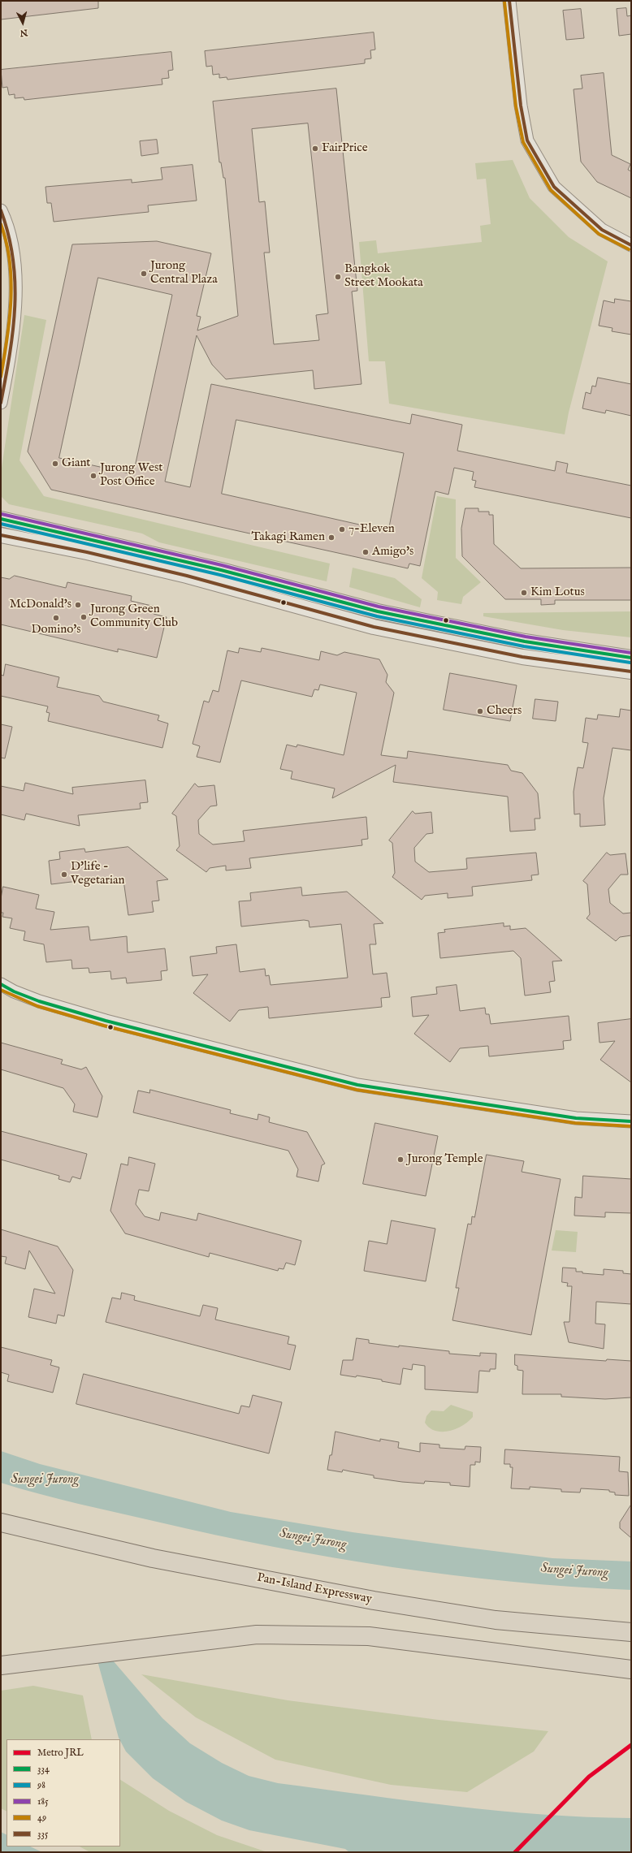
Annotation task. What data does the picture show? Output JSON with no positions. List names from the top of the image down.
{
  "streets": {
    "highway": ["Pan-Island Expressway"]
  },
  "water": ["Sungei Jurong"],
  "places": [
    "FairPrice",
    "Jurong Central Plaza",
    "Bangkok Street Mookata",
    "Giant",
    "Jurong West Post Office",
    "7-Eleven",
    "Takagi Ramen",
    "Amigo's",
    "Kim Lotus",
    "McDonald's",
    "Jurong Green Community Club",
    "Domino's",
    "Cheers",
    "D'life - Vegetarian",
    "Jurong Temple"
  ],
  "lines": [
    "transit line 335",
    "transit line 49",
    "transit line 185",
    "transit line 334",
    "transit line 98",
    "metro line JRL"
  ],
  "legend": [
    "Metro JRL",
    "334",
    "98",
    "185",
    "49",
    "335"
  ],
  "north": "bottom"
}
